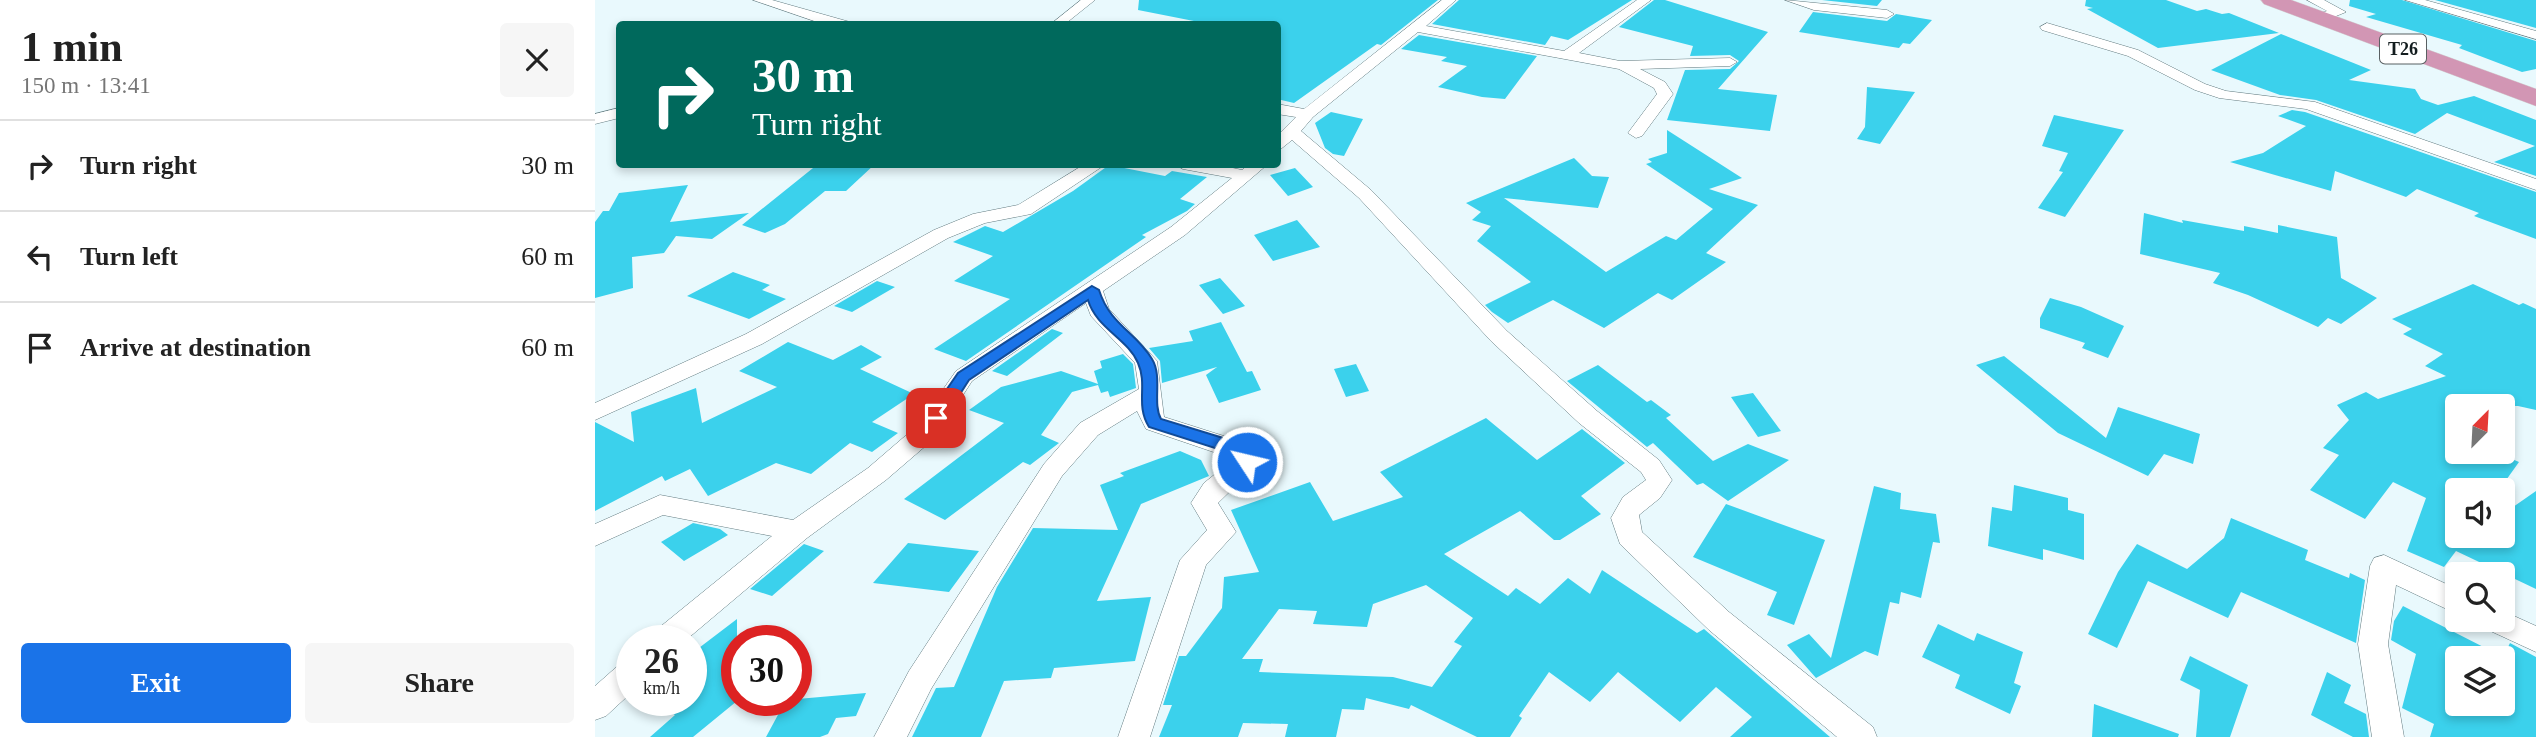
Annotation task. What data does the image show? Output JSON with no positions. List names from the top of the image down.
{
  "streets": {
    "highway": ["T26"]
  },
  "north": "top right",
  "page": {
    "heading": ["1 min", "150 m · 13:41"],
    "turn": ["30 m", "Turn right"],
    "list": [
      {
        "name": "Turn right",
        "value": "30 m"
      },
      {
        "name": "Turn left",
        "value": "60 m"
      },
      {
        "name": "Arrive at destination",
        "value": "60 m"
      }
    ],
    "speed": "26 km/h",
    "limit": "30",
    "buttons": ["Exit", "Share"]
  }
}
